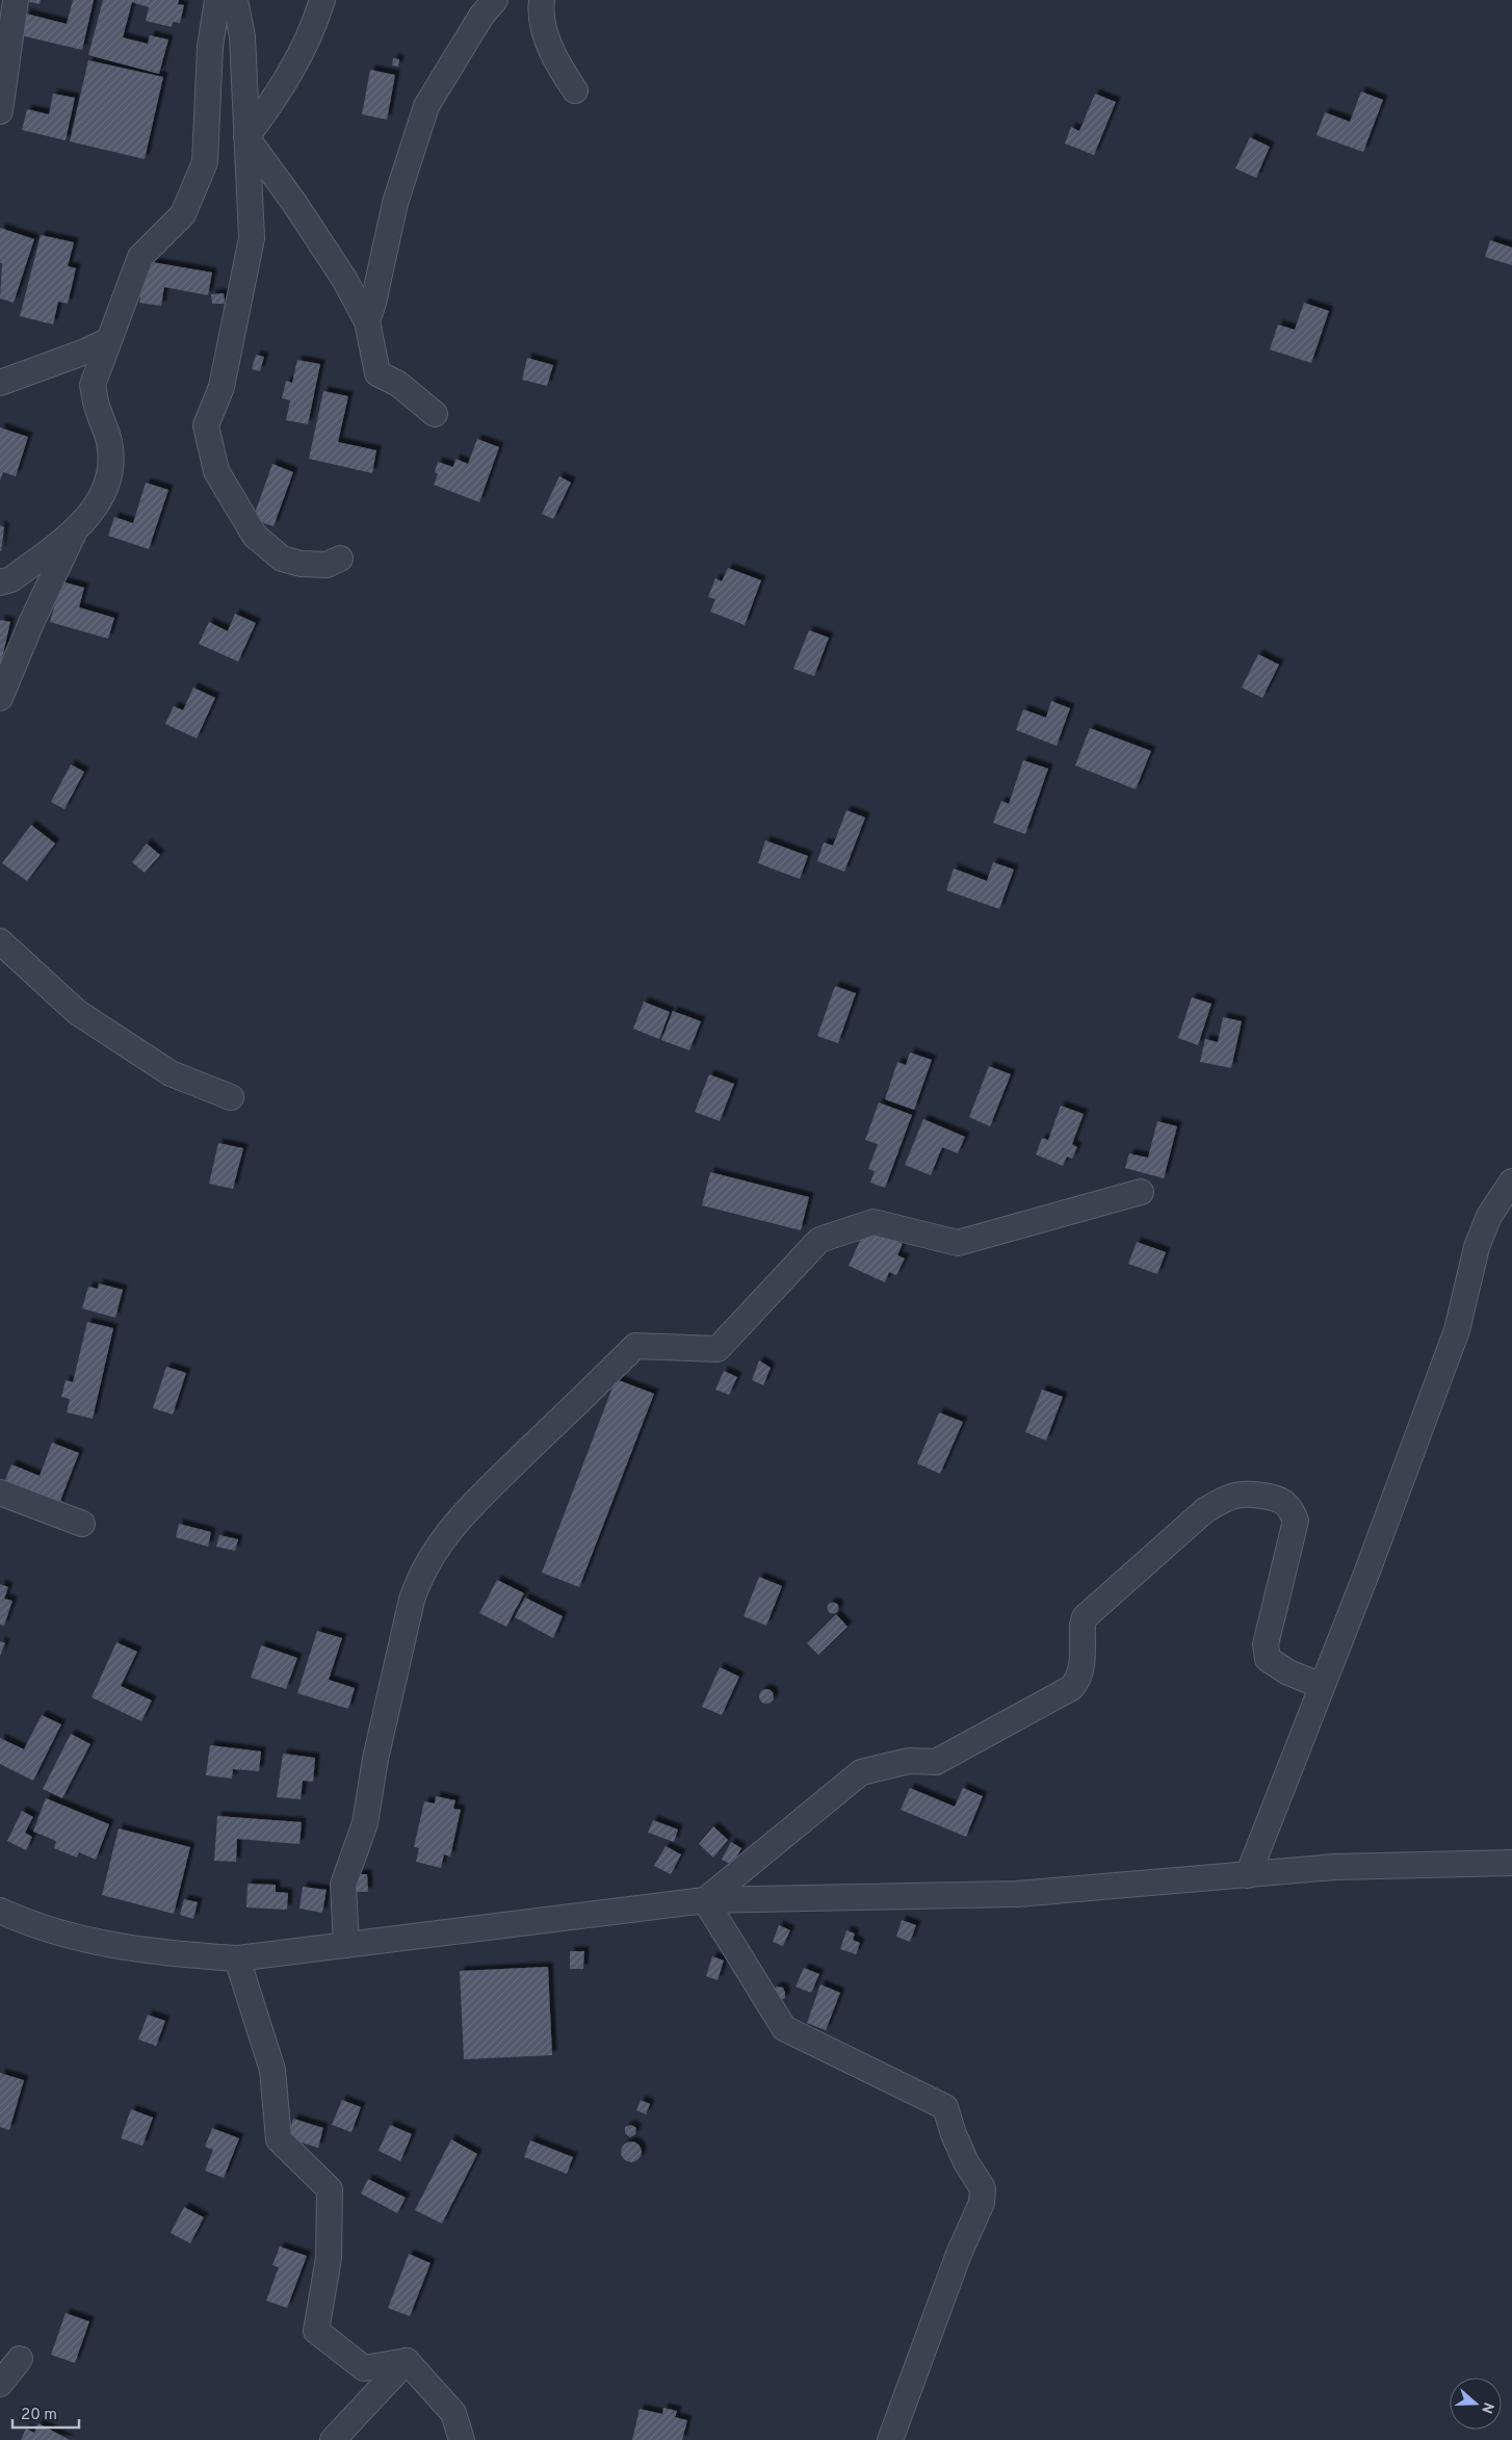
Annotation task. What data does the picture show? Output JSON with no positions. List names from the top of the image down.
{
  "scale_bar": "20 m",
  "north": "right"
}
